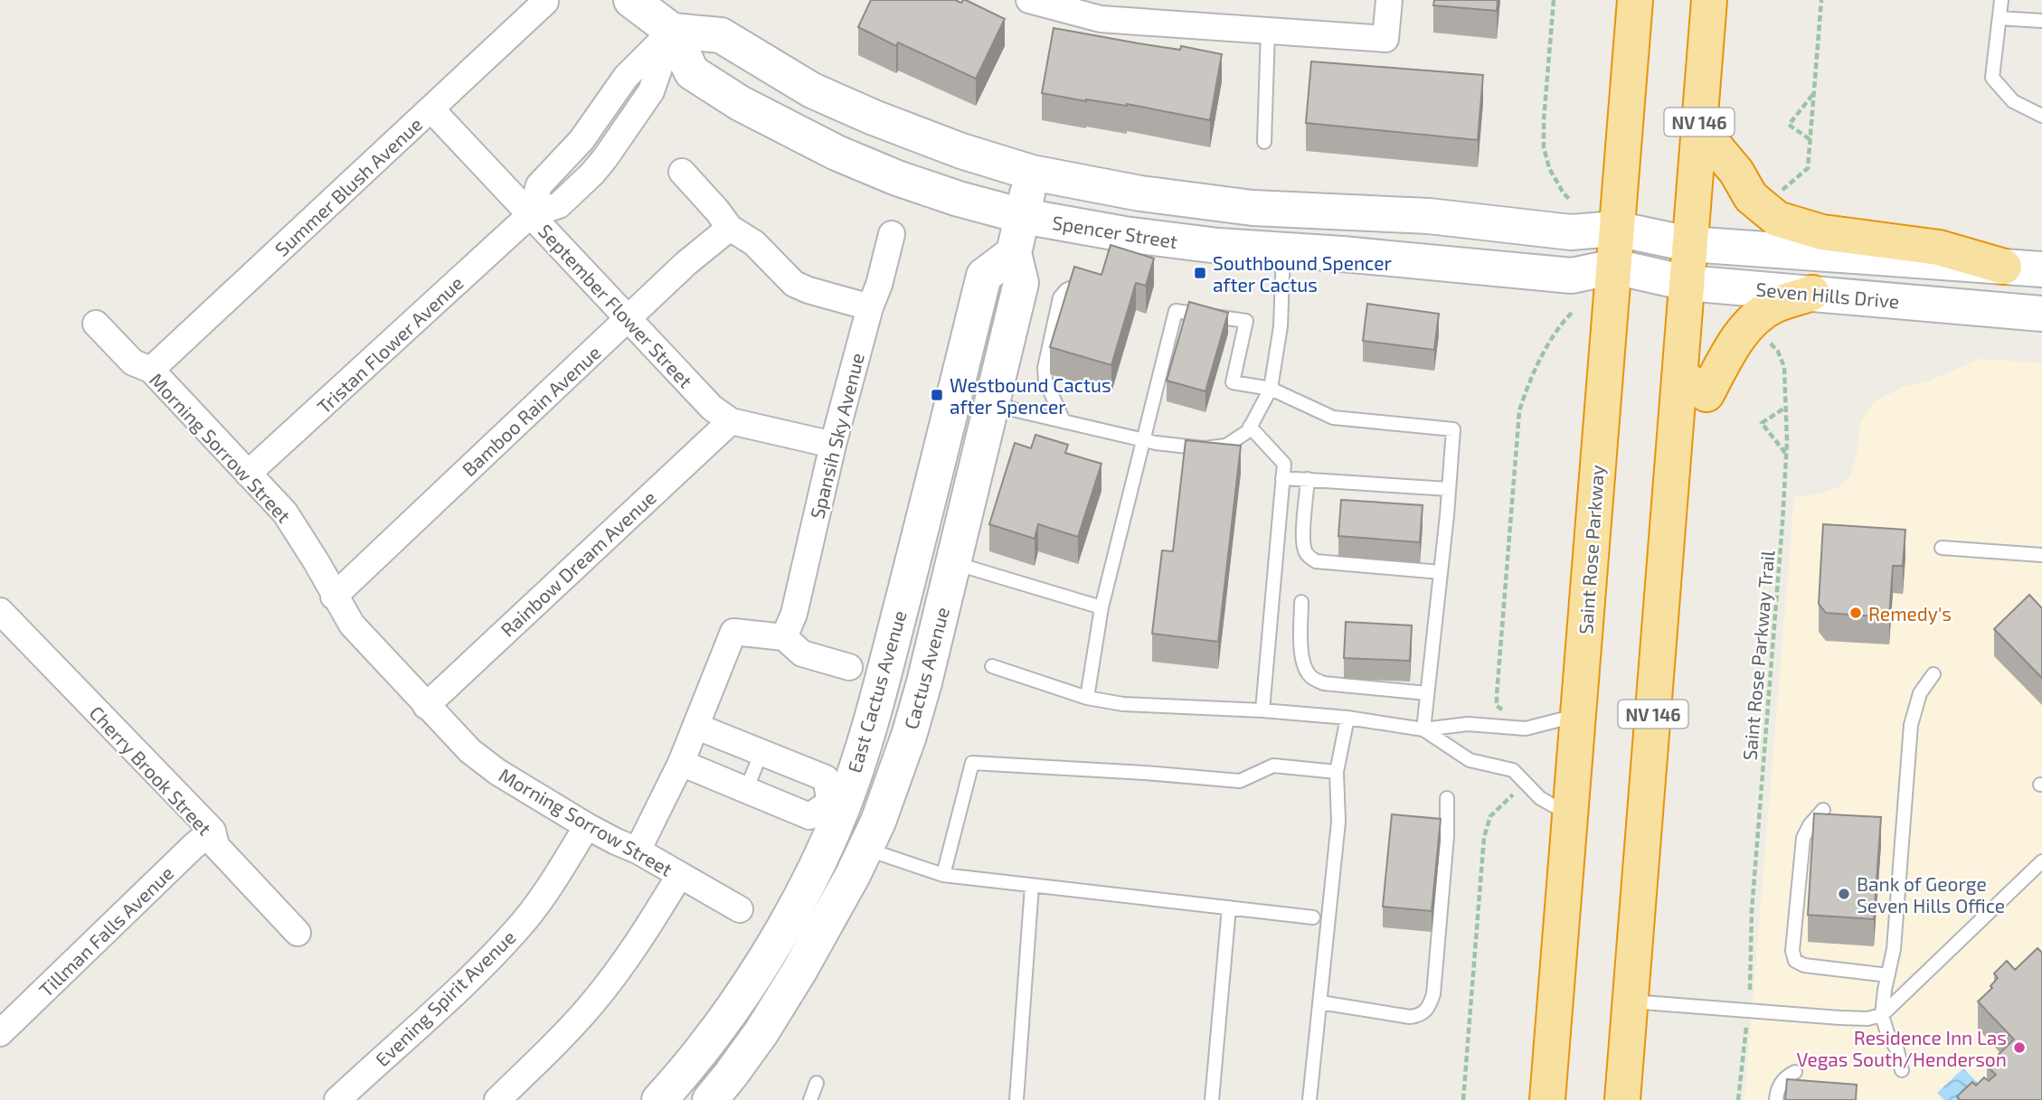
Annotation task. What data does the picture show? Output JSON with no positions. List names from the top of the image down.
{
  "streets": {
    "highway": ["NV 146", "Saint Rose Parkway"],
    "main road": [
      "Spencer Street",
      "Seven Hills Drive",
      "Cactus Avenue",
      "East Cactus Avenue"
    ],
    "street": [
      "Summer Blush Avenue",
      "September Flower Street",
      "Tristan Flower Avenue",
      "Bamboo Rain Avenue",
      "Spansih Sky Avenue",
      "Morning Sorrow Street",
      "Rainbow Dream Avenue",
      "Cherry Brook Street",
      "Tillman Falls Avenue",
      "Evening Spirit Avenue"
    ],
    "path": ["Saint Rose Parkway Trail"]
  },
  "crossings": [
    ["NV 146", "Seven Hills Drive"],
    ["Summer Blush Avenue", "September Flower Street"],
    ["Summer Blush Avenue", "Morning Sorrow Street"],
    ["Spencer Street", "Seven Hills Drive"],
    ["Spencer Street", "Saint Rose Parkway"],
    ["Spencer Street", "Cactus Avenue"],
    ["Seven Hills Drive", "Saint Rose Parkway"],
    ["September Flower Street", "Tristan Flower Avenue"],
    ["September Flower Street", "Bamboo Rain Avenue"],
    ["September Flower Street", "Spansih Sky Avenue"],
    ["September Flower Street", "Rainbow Dream Avenue"],
    ["Tristan Flower Avenue", "Morning Sorrow Street"],
    ["Bamboo Rain Avenue", "Morning Sorrow Street"],
    ["Morning Sorrow Street", "Rainbow Dream Avenue"],
    ["Morning Sorrow Street", "Evening Spirit Avenue"],
    ["Cactus Avenue", "East Cactus Avenue"],
    ["Cherry Brook Street", "Tillman Falls Avenue"]
  ],
  "places": {
    "transit": ["Southbound Spencer after Cactus", "Westbound Cactus after Spencer"],
    "other": ["Remedy's", "Bank of George Seven Hills Office", "Residence Inn Las Vegas South/Henderson"]
  }
}
